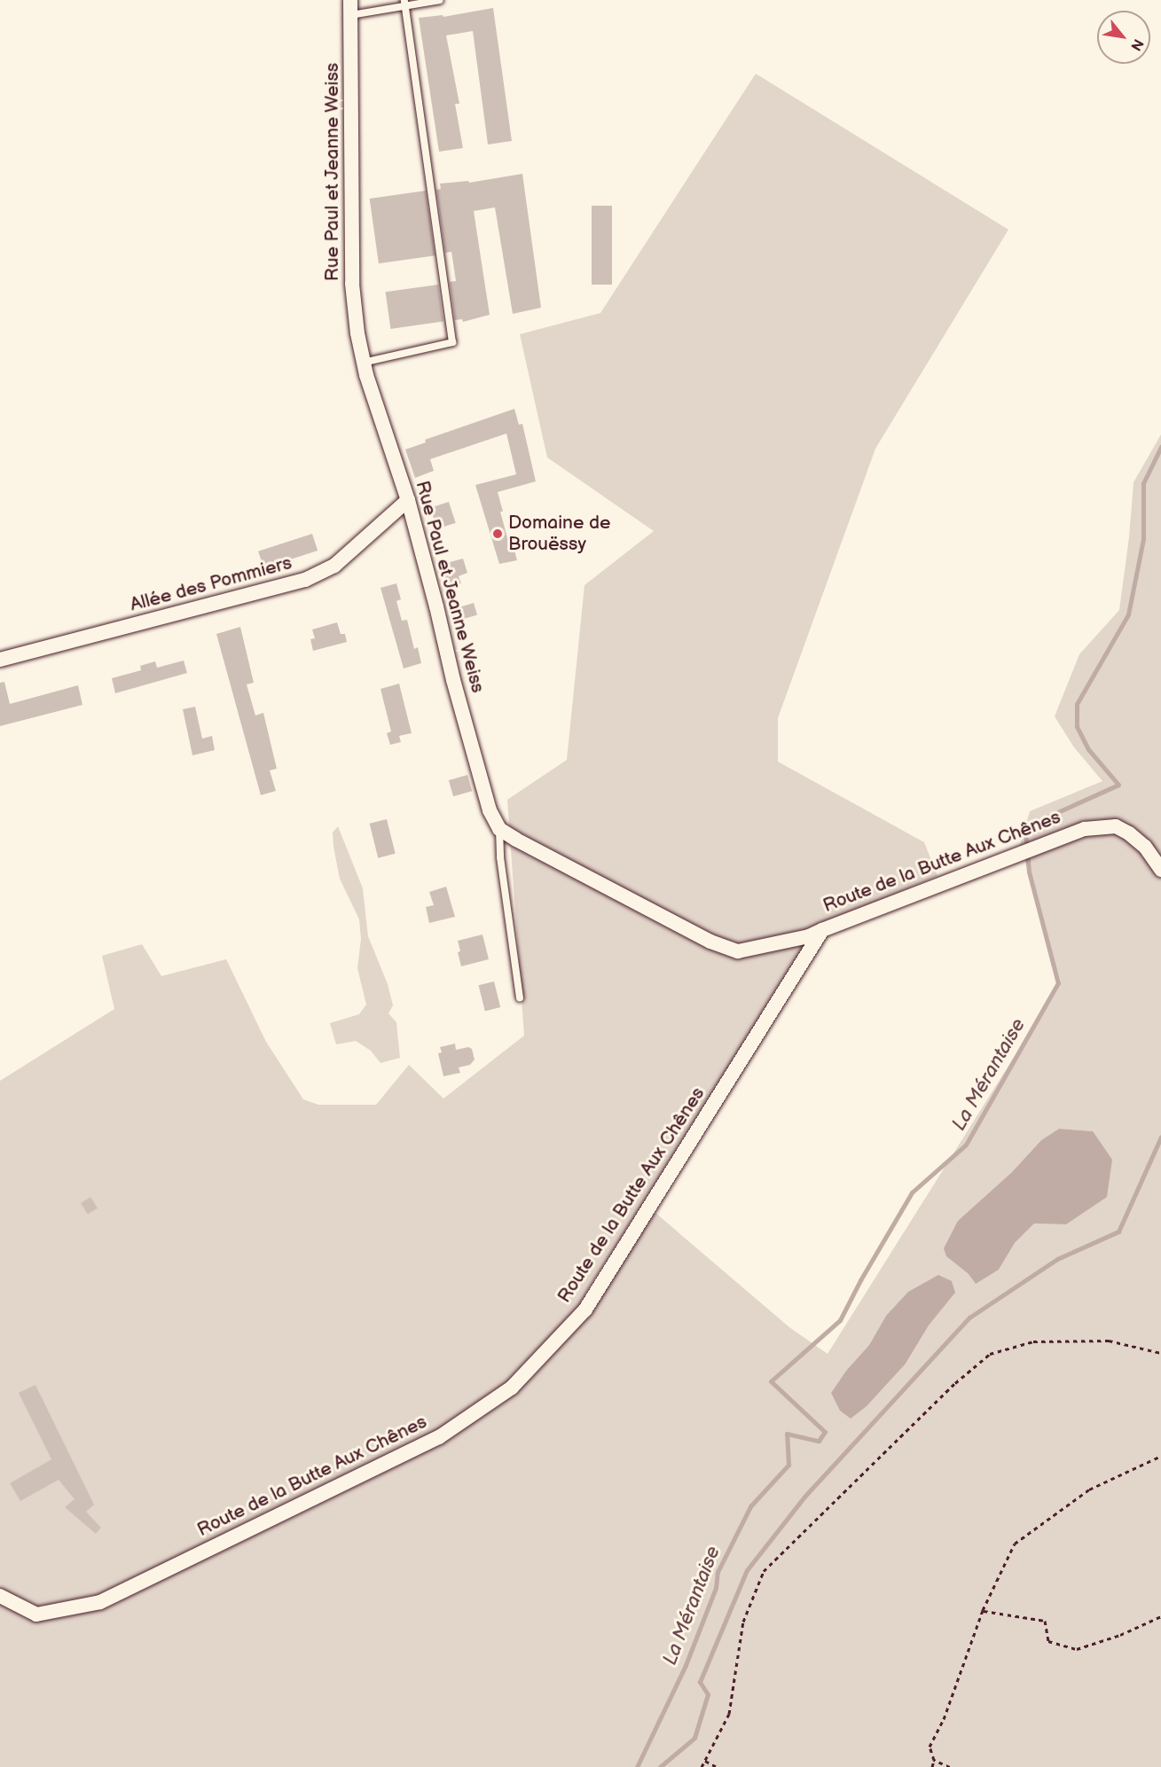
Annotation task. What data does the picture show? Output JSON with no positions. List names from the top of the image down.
{
  "streets": {
    "street": ["Rue Paul et Jeanne Weiss", "Allée des Pommiers", "Route de la Butte Aux Chênes"]
  },
  "crossings": [
    ["Rue Paul et Jeanne Weiss", "Allée des Pommiers"]
  ],
  "water": ["La Mérantaise"],
  "places": ["Domaine de Brouëssy"],
  "north": "bottom right"
}
